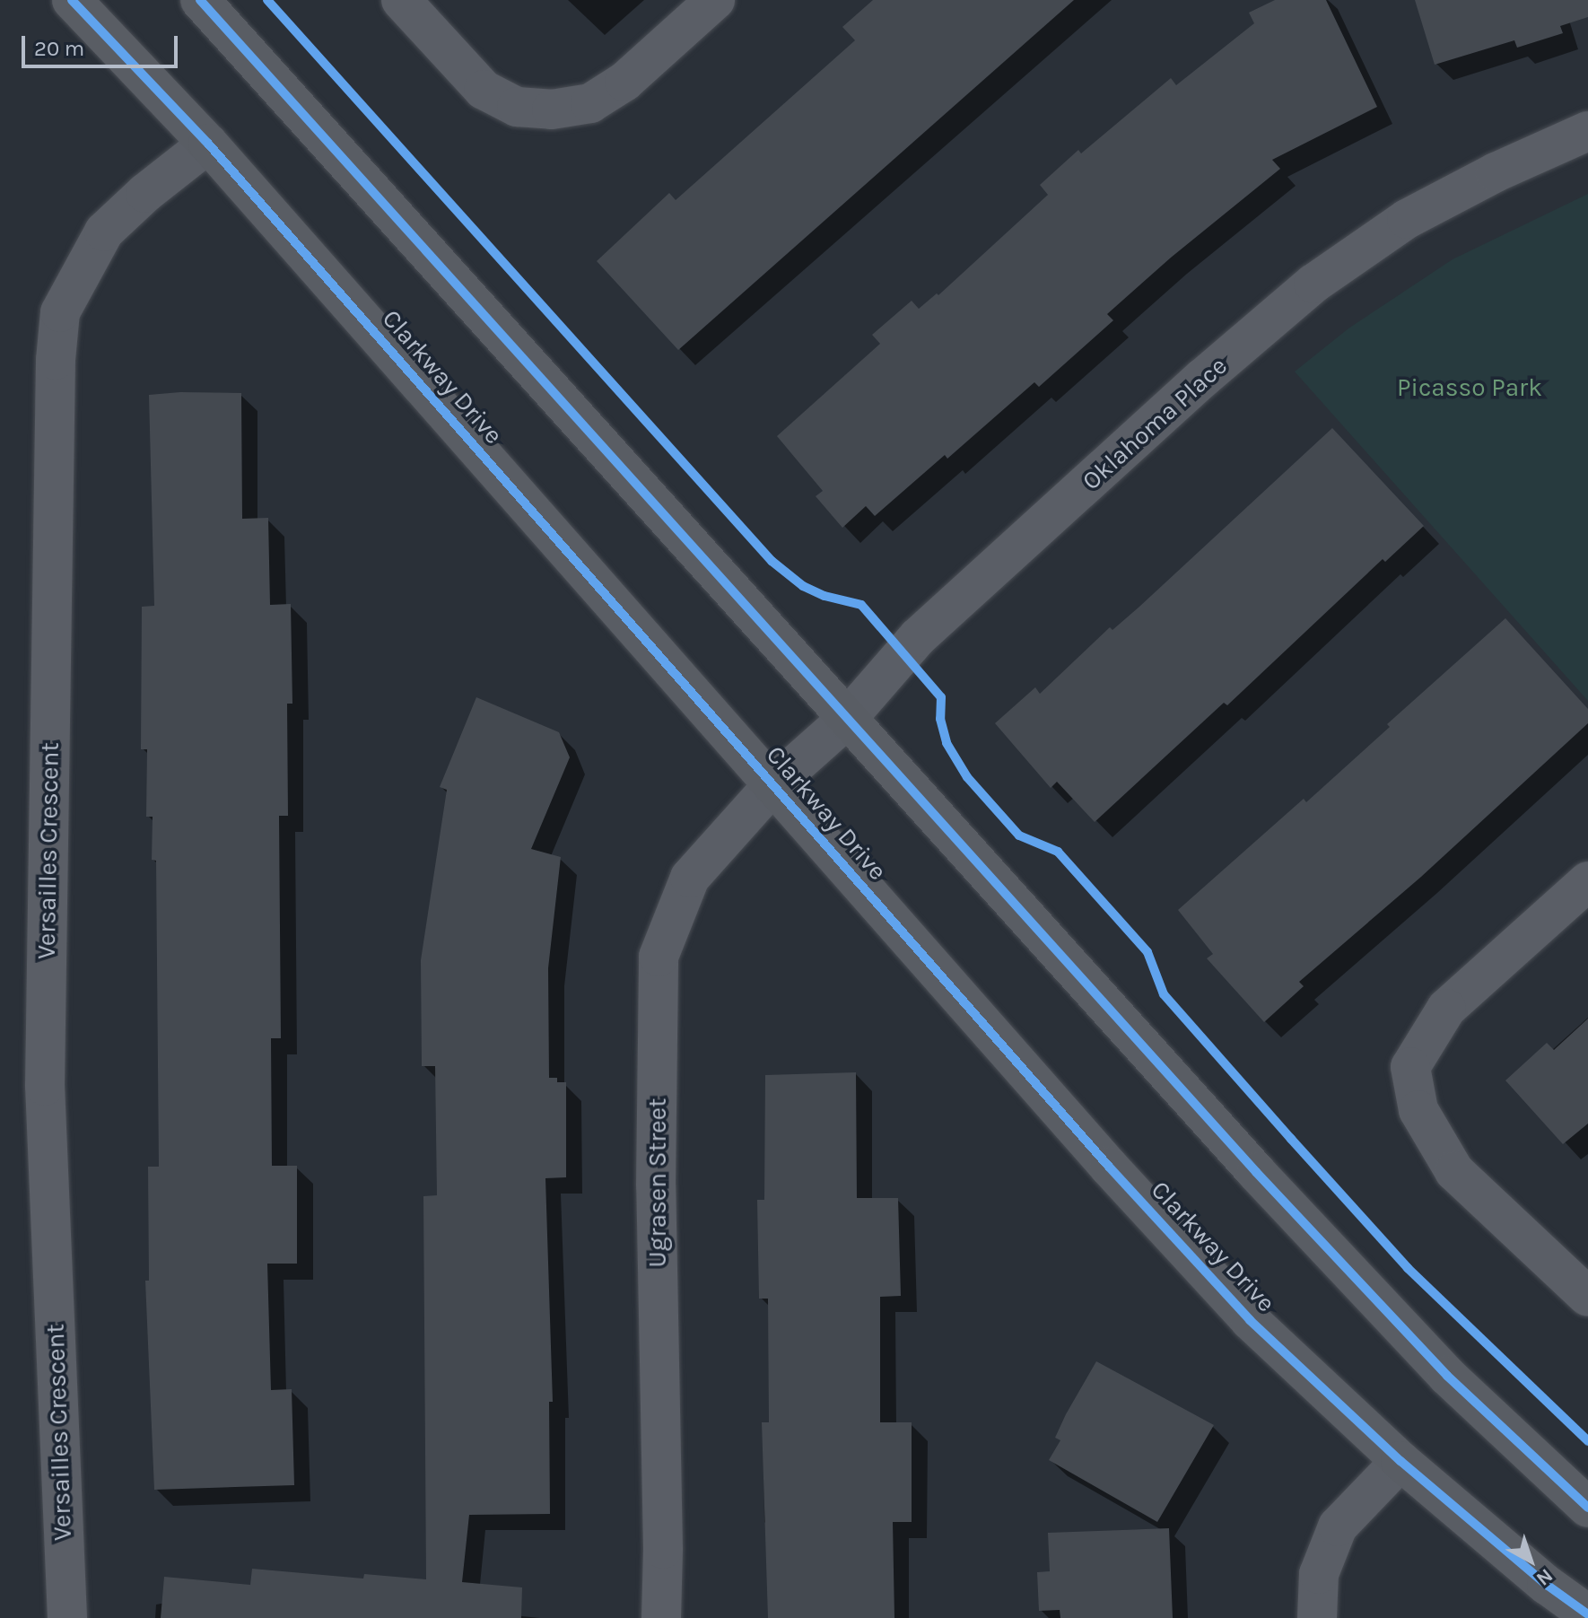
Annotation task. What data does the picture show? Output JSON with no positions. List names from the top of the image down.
{
  "streets": {
    "street": [
      "Clarkway Drive",
      "Oklahoma Place",
      "Versailles Crescent",
      "Ugrasen Street"
    ]
  },
  "crossings": [
    ["Clarkway Drive", "Oklahoma Place"],
    ["Clarkway Drive", "Versailles Crescent"],
    ["Clarkway Drive", "Ugrasen Street"],
    ["Oklahoma Place", "Ugrasen Street"]
  ],
  "parks": ["Picasso Park"],
  "scale_bar": "20 m",
  "north": "bottom right"
}
